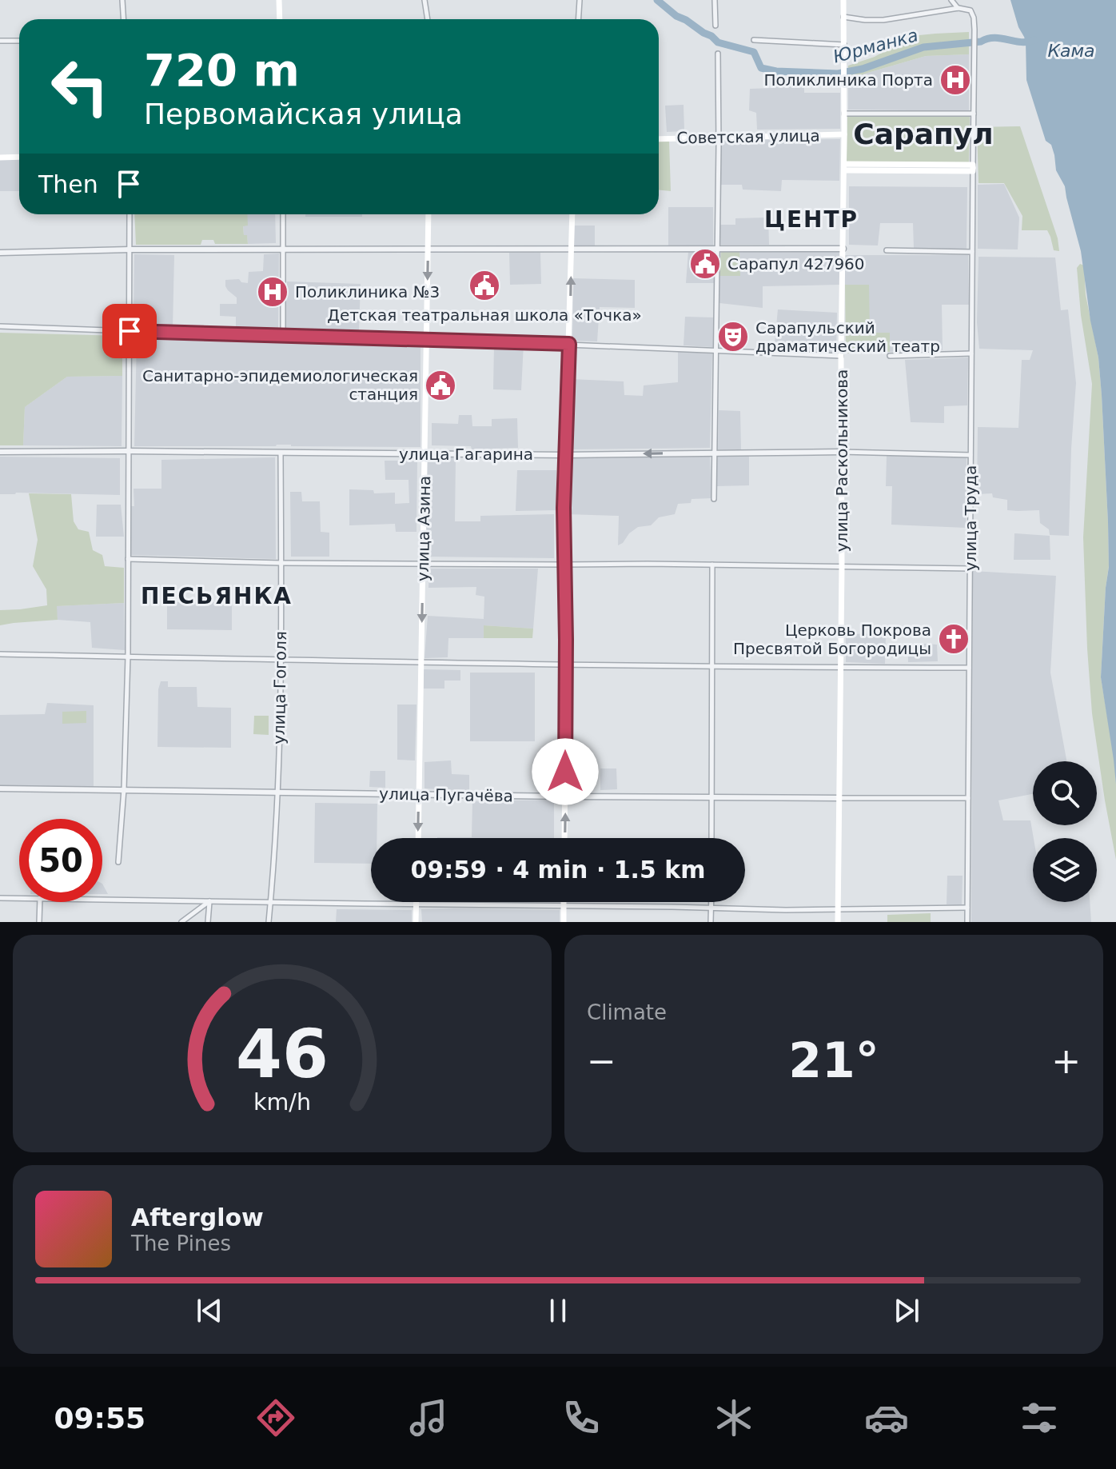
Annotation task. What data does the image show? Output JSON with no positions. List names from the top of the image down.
{
  "streets": {
    "main road": ["Советская улица", "улица Раскольникова", "улица Азина"],
    "street": [
      "улица Гагарина",
      "улица Труда",
      "улица Гоголя",
      "улица Пугачёва"
    ]
  },
  "crossings": [
    ["Советская улица", "улица Раскольникова"],
    ["улица Гагарина", "улица Раскольникова"],
    ["улица Гагарина", "улица Труда"],
    ["улица Гагарина", "улица Азина"],
    ["улица Гагарина", "улица Гоголя"],
    ["улица Раскольникова", "улица Пугачёва"],
    ["улица Труда", "улица Пугачёва"],
    ["улица Азина", "улица Пугачёва"],
    ["улица Гоголя", "улица Пугачёва"]
  ],
  "one_way": ["улица Азина"],
  "districts": ["Сарапул", "ЦЕНТР", "ПЕСЬЯНКА"],
  "water": ["Юрманка", "Кама"],
  "places": {
    "hospital": ["Поликлиника Порта", "Поликлиника №3"],
    "public building": ["Сарапул 427960", "Детская театральная школа «Точка»", "Санитарно-эпидемиологическая станция"],
    "theatre": ["Сарапульский драматический театр"],
    "church": ["Церковь Покрова Пресвятой Богородицы"]
  },
  "page": {
    "turn": ["720 m", "Первомайская улица"],
    "then": "Then",
    "limit": "50",
    "trip": "09:59 · 4 min · 1.5 km",
    "tile": "Climate",
    "heat": ["−", "21°", "+"],
    "song": ["Afterglow", "The Pines"],
    "tabs": "09:55",
    "gauge": ["46", "km/h"]
  }
}
